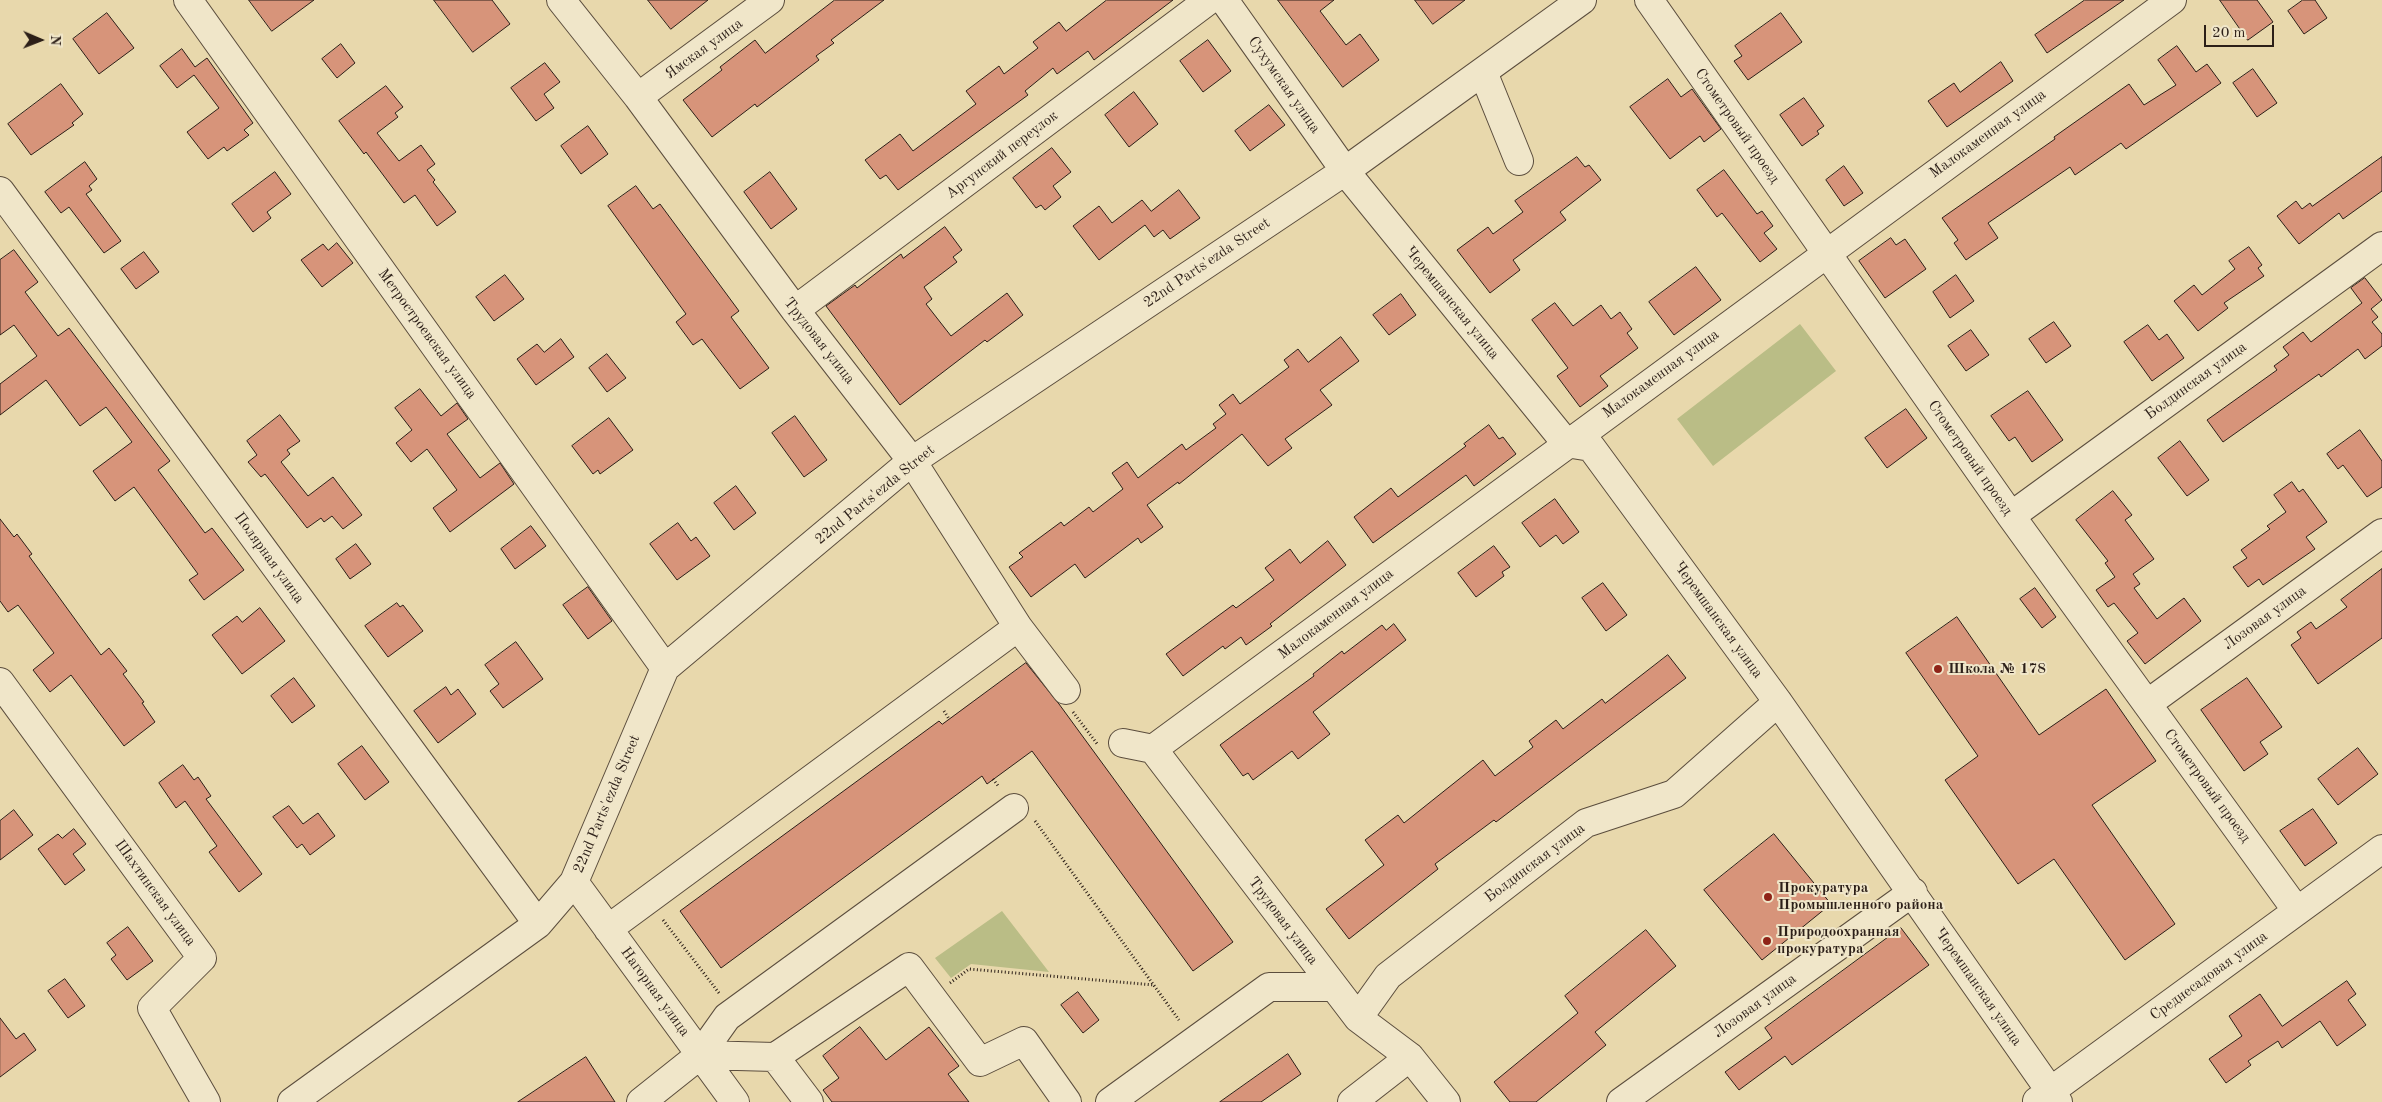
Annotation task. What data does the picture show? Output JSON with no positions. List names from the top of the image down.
{
  "streets": {
    "street": [
      "Ямская улица",
      "Сухумская улица",
      "Стометровый проезд",
      "Малокаменная улица",
      "Аргунский переулок",
      "22nd Parts'ezda Street",
      "Черемшанская улица",
      "Метростроевская улица",
      "Трудовая улица",
      "Болдинская улица",
      "Полярная улица",
      "Лозовая улица",
      "Шахтинская улица",
      "Среднесадовая улица",
      "Нагорная улица"
    ]
  },
  "crossings": [
    ["Ямская улица", "Трудовая улица"],
    ["Сухумская улица", "22nd Parts'ezda Street"],
    ["Сухумская улица", "Черемшанская улица"],
    ["Стометровый проезд", "Малокаменная улица"],
    ["Стометровый проезд", "Болдинская улица"],
    ["Стометровый проезд", "Лозовая улица"],
    ["Стометровый проезд", "Среднесадовая улица"],
    ["Малокаменная улица", "Черемшанская улица"],
    ["Малокаменная улица", "Трудовая улица"],
    ["Аргунский переулок", "Трудовая улица"],
    ["22nd Parts'ezda Street", "Черемшанская улица"],
    ["22nd Parts'ezda Street", "Метростроевская улица"],
    ["22nd Parts'ezda Street", "Трудовая улица"],
    ["22nd Parts'ezda Street", "Полярная улица"],
    ["22nd Parts'ezda Street", "Нагорная улица"],
    ["Черемшанская улица", "Болдинская улица"],
    ["Черемшанская улица", "Лозовая улица"],
    ["Черемшанская улица", "Среднесадовая улица"],
    ["Трудовая улица", "Болдинская улица"]
  ],
  "places": ["Школа № 178", "Прокуратура Промышленного района", "Природоохранная прокуратура"],
  "scale_bar": "20 m",
  "north": "right"
}
